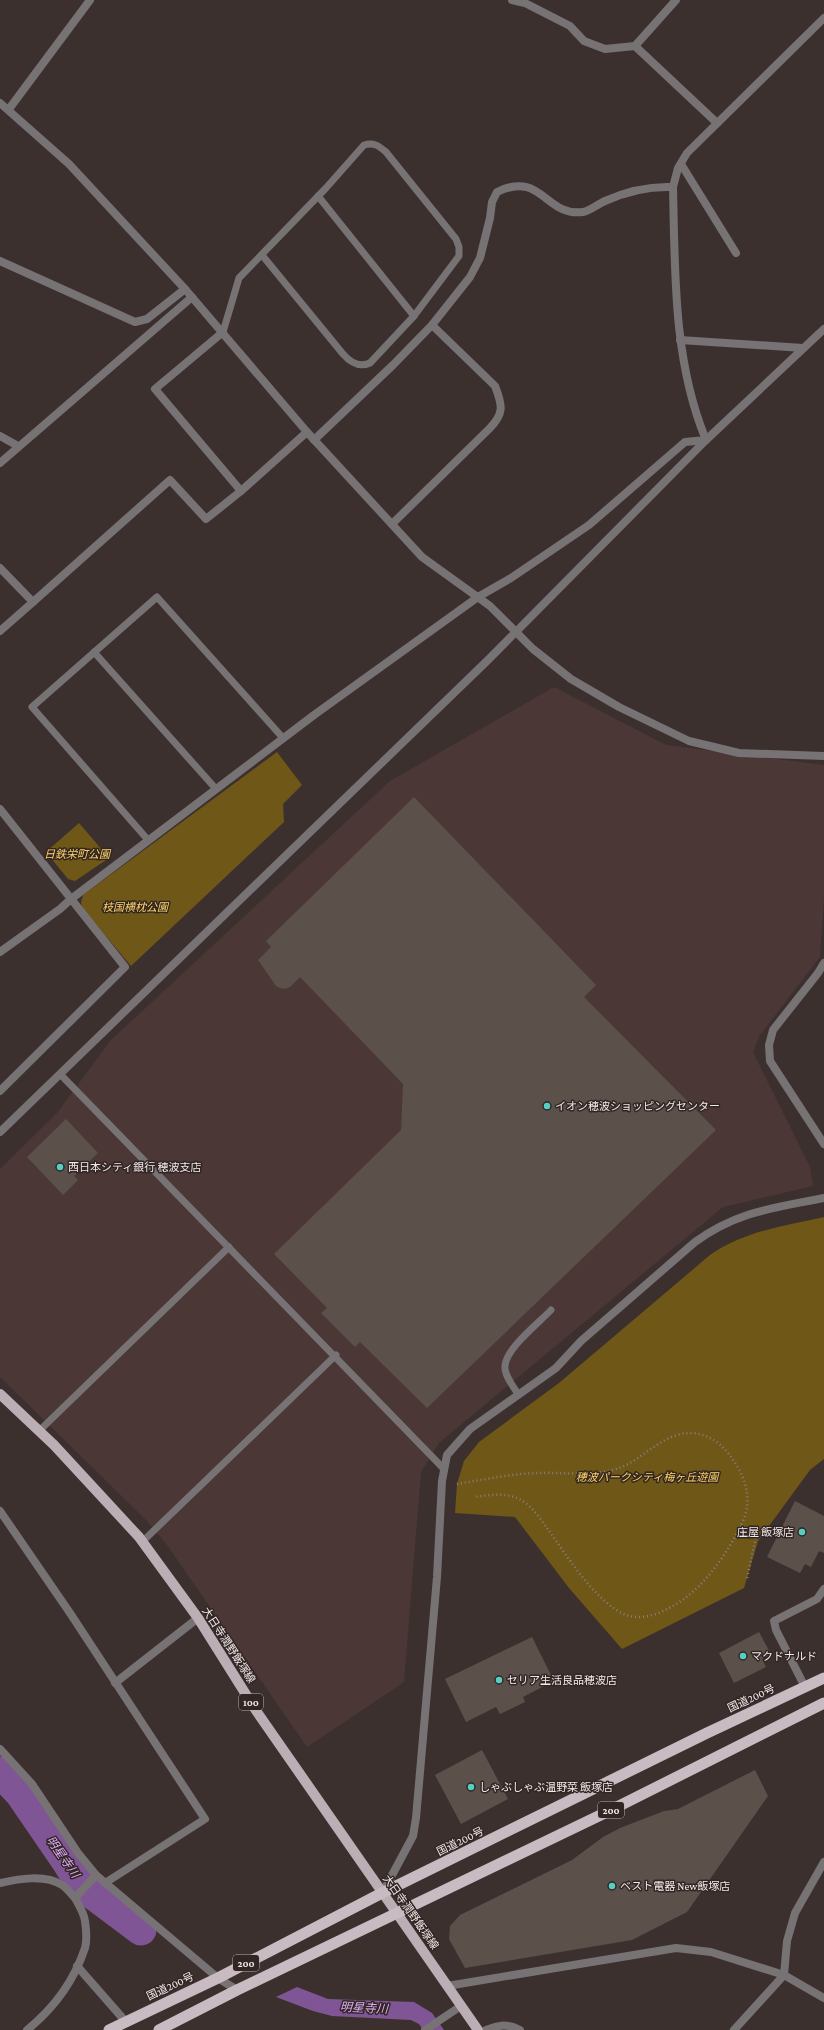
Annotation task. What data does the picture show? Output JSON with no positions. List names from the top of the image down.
{
  "streets": {
    "highway": ["国道200号", "200"],
    "main road": ["大日寺潤野飯塚線", "100"]
  },
  "crossings": [
    ["大日寺潤野飯塚線", "国道200号"],
    ["大日寺潤野飯塚線", "200"]
  ],
  "water": ["明星寺川"],
  "parks": ["日鉄栄町公園", "枝国横枕公園", "穂波パークシティ梅ヶ丘遊園"],
  "places": [
    "イオン穂波ショッピングセンター",
    "西日本シティ銀行 穂波支店",
    "庄屋 飯塚店",
    "マクドナルド",
    "セリア生活良品穂波店",
    "しゃぶしゃぶ温野菜 飯塚店",
    "ベスト電器 New飯塚店"
  ]
}
